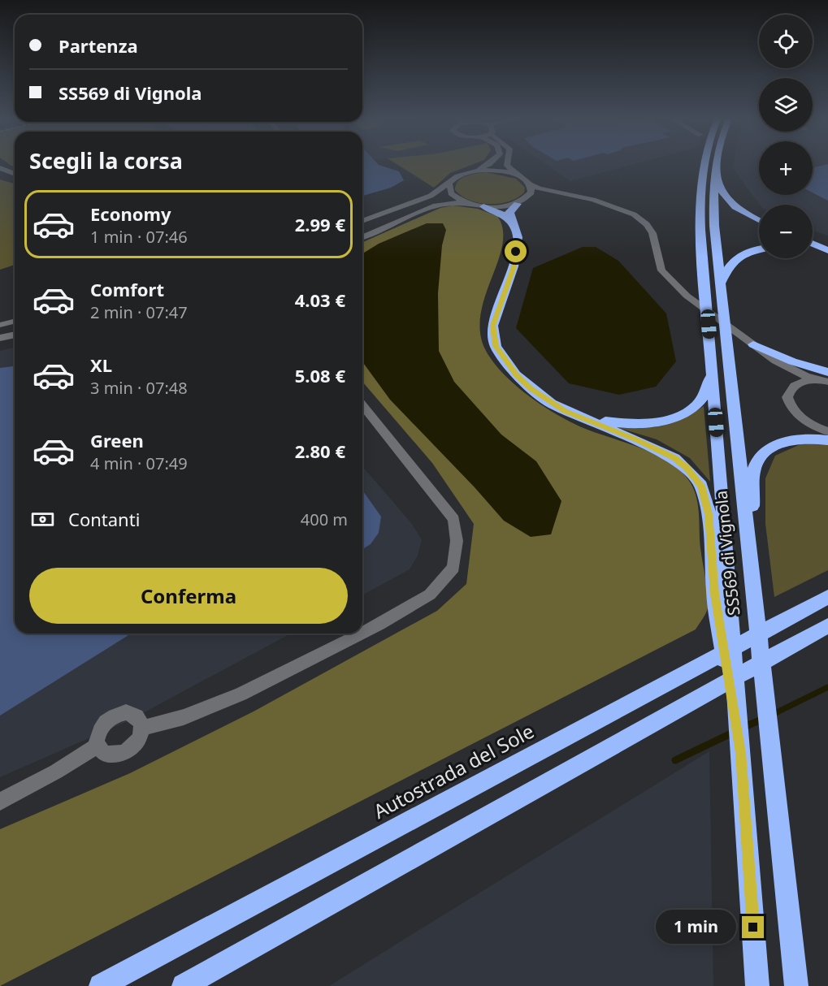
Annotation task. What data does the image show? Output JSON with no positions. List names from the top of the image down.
{
  "streets": {
    "highway": ["SS569 di Vignola", "Autostrada del Sole"]
  },
  "page": {
    "map_buttons": ["+", "−"],
    "banner": ["Partenza", "SS569 di Vignola"],
    "heading": "Scegli la corsa",
    "list": [
      {
        "name": "Economy",
        "note": "1 min · 07:46",
        "value": "2.99 €"
      },
      {
        "name": "Comfort",
        "note": "2 min · 07:47",
        "value": "4.03 €"
      },
      {
        "name": "XL",
        "note": "3 min · 07:48",
        "value": "5.08 €"
      },
      {
        "name": "Green",
        "note": "4 min · 07:49",
        "value": "2.80 €"
      }
    ],
    "pay": ["Contanti", "400 m"],
    "buttons": "Conferma",
    "bubble": "1 min"
  }
}
